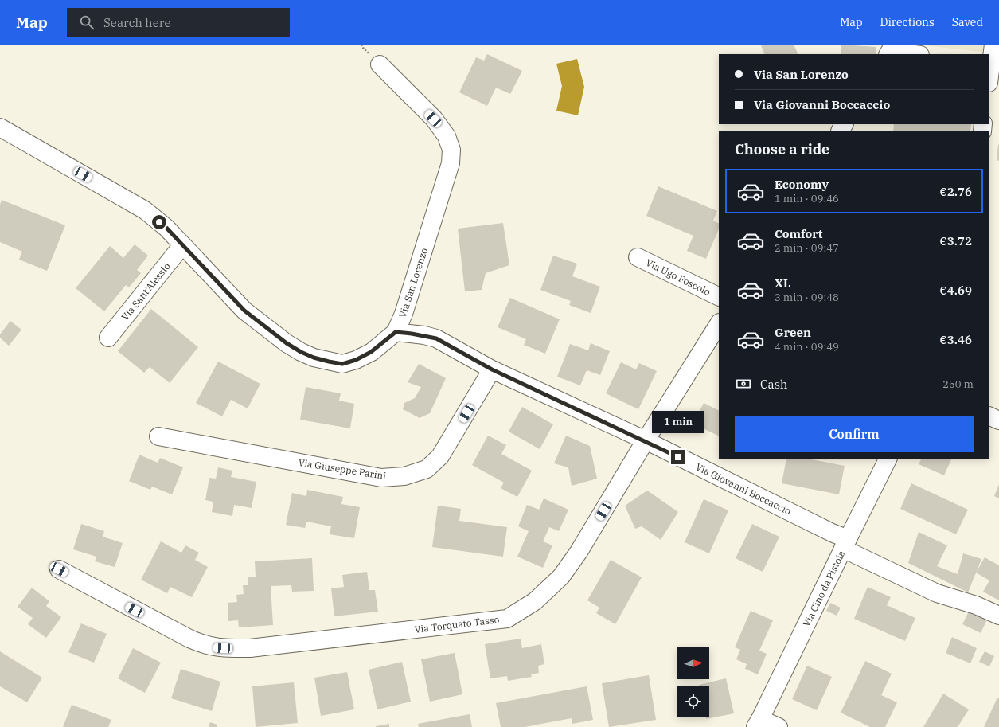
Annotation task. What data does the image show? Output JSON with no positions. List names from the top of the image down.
{
  "streets": {
    "street": [
      "Via Ugo Foscolo",
      "Via San Lorenzo",
      "Via Sant'Alessio",
      "Via Giuseppe Parini",
      "Via Giovanni Boccaccio",
      "Via Cino da Pistoia",
      "Via Torquato Tasso"
    ]
  },
  "crossings": [
    ["Via San Lorenzo", "Via Sant'Alessio"],
    ["Via San Lorenzo", "Via Giovanni Boccaccio"],
    ["Via Giuseppe Parini", "Via Giovanni Boccaccio"],
    ["Via Giovanni Boccaccio", "Via Cino da Pistoia"],
    ["Via Giovanni Boccaccio", "Via Torquato Tasso"]
  ],
  "north": "right",
  "page": {
    "header": "Map",
    "search": "Search here",
    "nav": ["Map", "Directions", "Saved"],
    "banner": ["Via San Lorenzo", "Via Giovanni Boccaccio"],
    "heading": "Choose a ride",
    "list": [
      {
        "name": "Economy",
        "note": "1 min · 09:46",
        "value": "€2.76"
      },
      {
        "name": "Comfort",
        "note": "2 min · 09:47",
        "value": "€3.72"
      },
      {
        "name": "XL",
        "note": "3 min · 09:48",
        "value": "€4.69"
      },
      {
        "name": "Green",
        "note": "4 min · 09:49",
        "value": "€3.46"
      }
    ],
    "pay": ["Cash", "250 m"],
    "buttons": "Confirm",
    "bubble": "1 min"
  }
}
